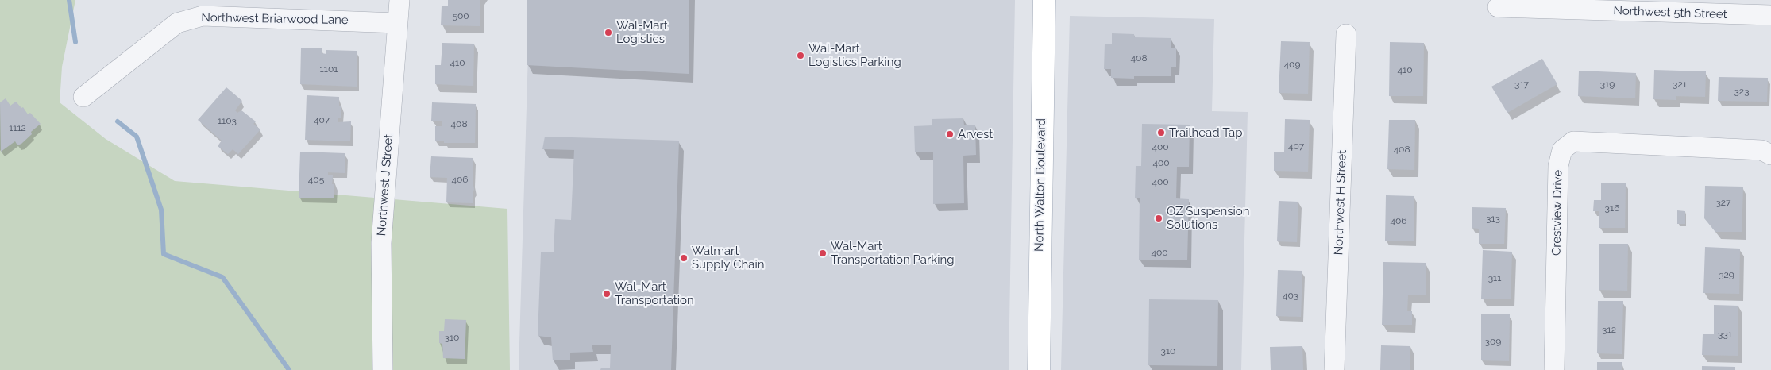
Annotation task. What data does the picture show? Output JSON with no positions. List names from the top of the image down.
{
  "streets": {
    "main road": ["North Walton Boulevard"],
    "street": [
      "Northwest 5th Street",
      "Northwest Briarwood Lane",
      "Northwest J Street",
      "Northwest H Street",
      "Crestview Drive"
    ]
  },
  "crossings": [
    ["Northwest Briarwood Lane", "Northwest J Street"]
  ],
  "places": [
    "Wal-Mart Logistics",
    "Wal-Mart Logistics Parking",
    "Trailhead Tap",
    "Arvest",
    "OZ Suspension Solutions",
    "Wal-Mart Transportation Parking",
    "Walmart Supply Chain",
    "Wal-Mart Transportation"
  ],
  "house_numbers": [
    "500",
    "408",
    "410",
    "409",
    "1101",
    "410",
    "317",
    "319",
    "321",
    "323",
    "407",
    "1103",
    "408",
    "1112",
    "407",
    "400",
    "408",
    "400",
    "405",
    "406",
    "400",
    "327",
    "316",
    "313",
    "406",
    "400",
    "329",
    "311",
    "403",
    "312",
    "331",
    "310",
    "309",
    "310"
  ]
}
